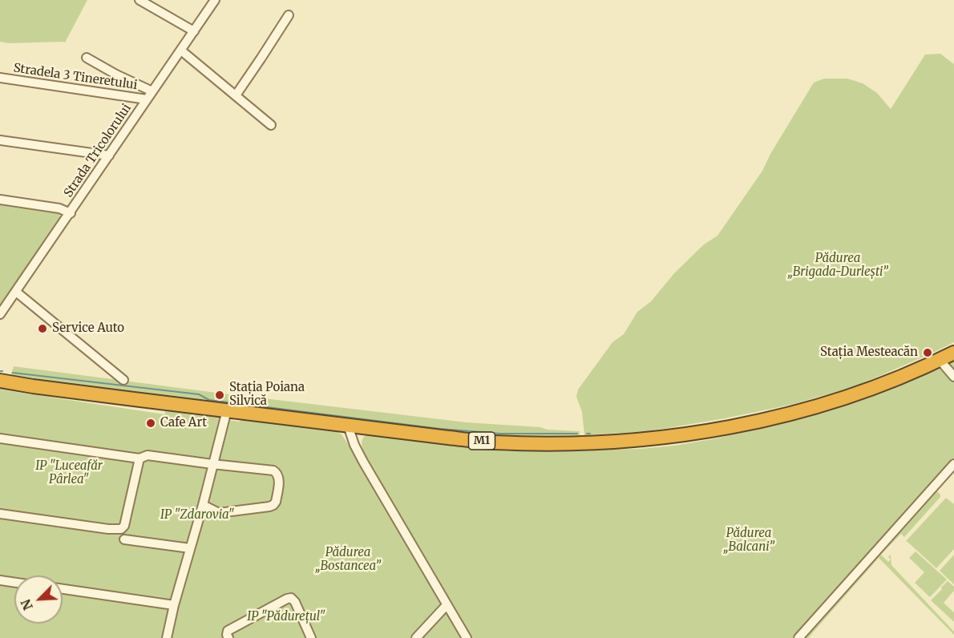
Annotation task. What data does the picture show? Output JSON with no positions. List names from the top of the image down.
{
  "streets": {
    "highway": ["M1"],
    "street": ["Stradela 3 Tineretului", "Strada Tricolorului"]
  },
  "crossings": [
    ["Stradela 3 Tineretului", "Strada Tricolorului"]
  ],
  "parks": [
    "Pădurea „Brigada-Durlești”",
    "IP \"Luceafăr Pârlea\"",
    "IP \"Zdarovia\"",
    "Pădurea „Balcani”",
    "Pădurea „Bostancea”",
    "IP \"Pădurețul\""
  ],
  "places": [
    "Service Auto",
    "Stația Mesteacăn",
    "Stația Poiana Silvică",
    "Cafe Art"
  ],
  "north": "bottom left"
}
